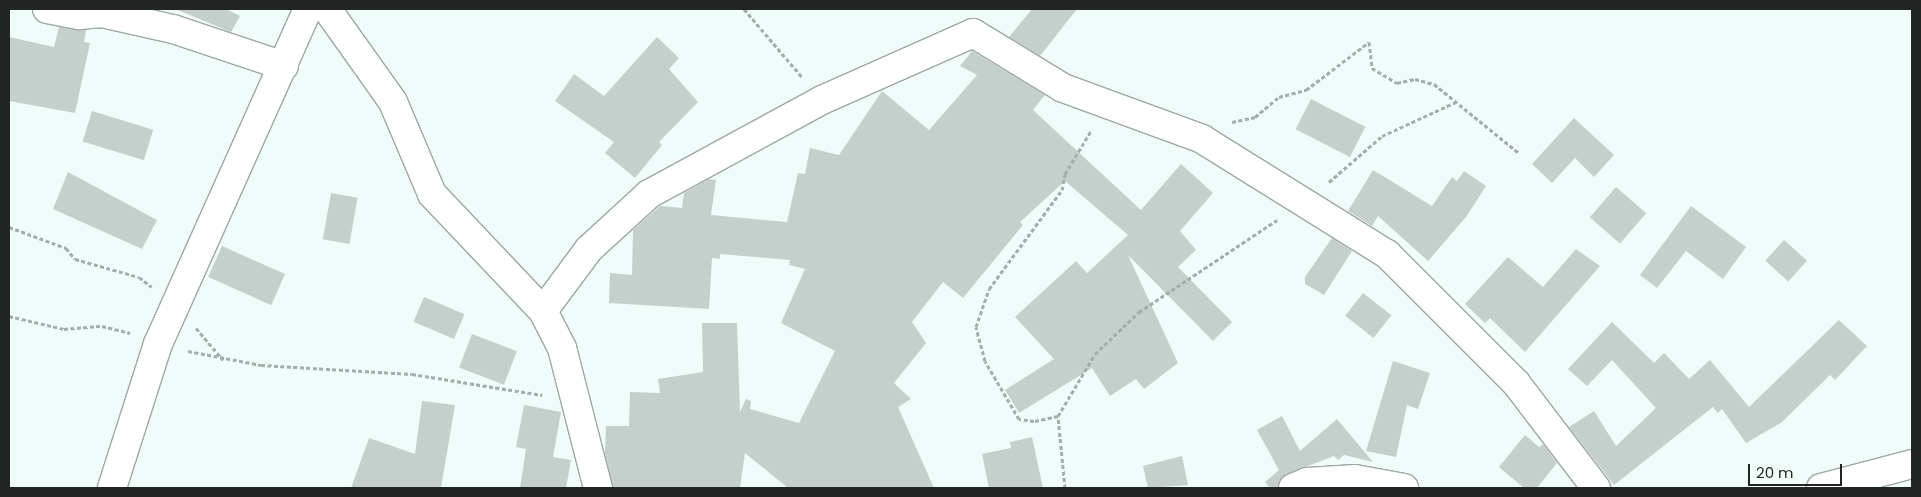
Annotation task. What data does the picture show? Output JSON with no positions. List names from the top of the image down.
{
  "scale_bar": "20 m"
}
